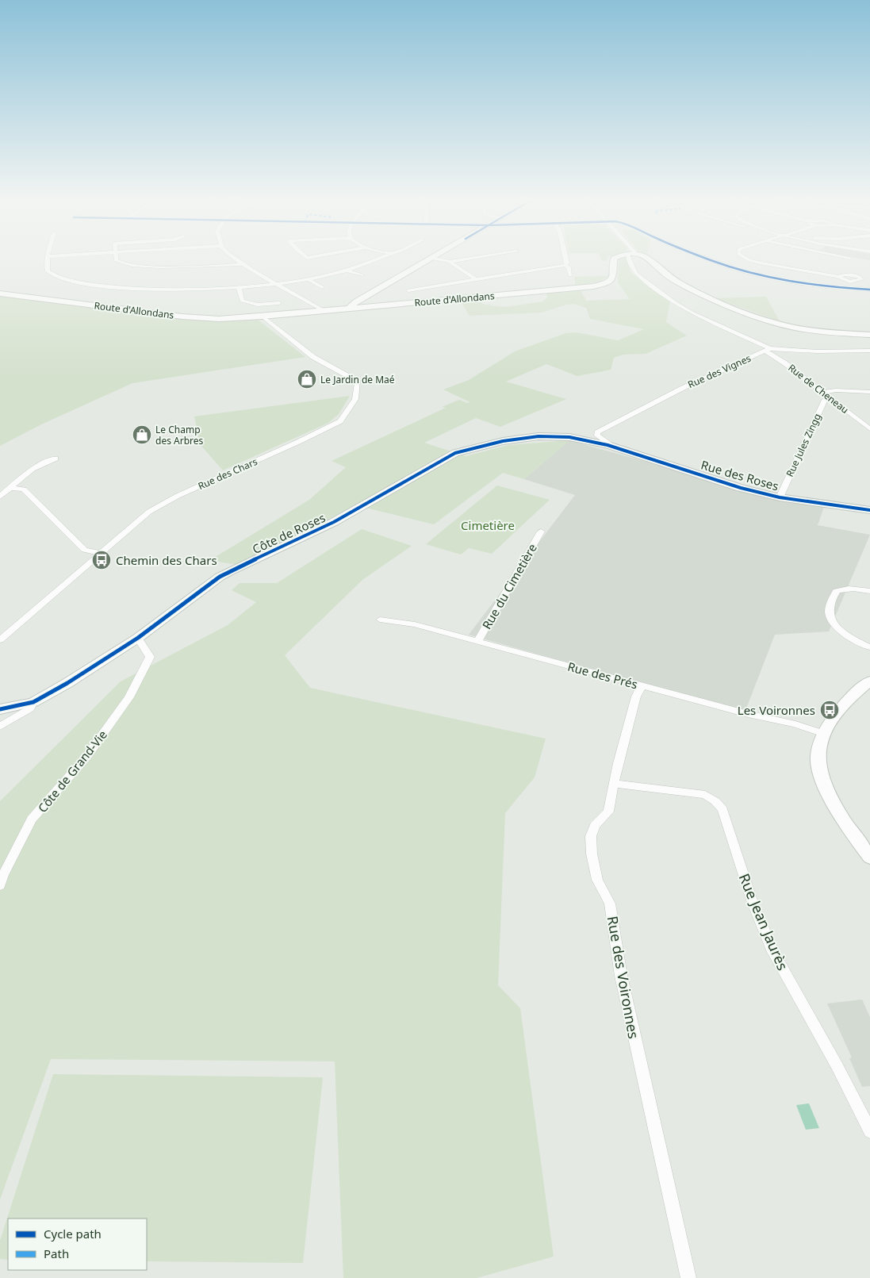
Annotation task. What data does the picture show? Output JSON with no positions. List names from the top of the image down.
{
  "streets": {
    "main road": ["Route d'Allondans", "Côte de Roses"],
    "street": [
      "Rue des Vignes",
      "Rue de Cheneau",
      "Rue Jules Zingg",
      "Rue des Chars",
      "Rue des Roses",
      "Rue du Cimetière",
      "Rue des Prés",
      "Côte de Grand-Vie",
      "Rue Jean Jaurès",
      "Rue des Voironnes"
    ]
  },
  "crossings": [
    ["Route d'Allondans", "Rue des Chars"],
    ["Rue des Vignes", "Rue de Cheneau"],
    ["Rue des Vignes", "Rue des Roses"],
    ["Rue des Vignes", "Côte de Roses"],
    ["Rue de Cheneau", "Rue Jules Zingg"],
    ["Rue Jules Zingg", "Rue des Roses"],
    ["Rue des Roses", "Côte de Roses"],
    ["Côte de Roses", "Côte de Grand-Vie"],
    ["Rue du Cimetière", "Rue des Prés"],
    ["Rue des Prés", "Rue des Voironnes"],
    ["Rue Jean Jaurès", "Rue des Voironnes"]
  ],
  "parks": ["Cimetière"],
  "places": {
    "shop": ["Le Jardin de Maé", "Le Champ des Arbres"],
    "bus stop": ["Chemin des Chars", "Les Voironnes"]
  },
  "legend": ["Cycle path", "Path"]
}
